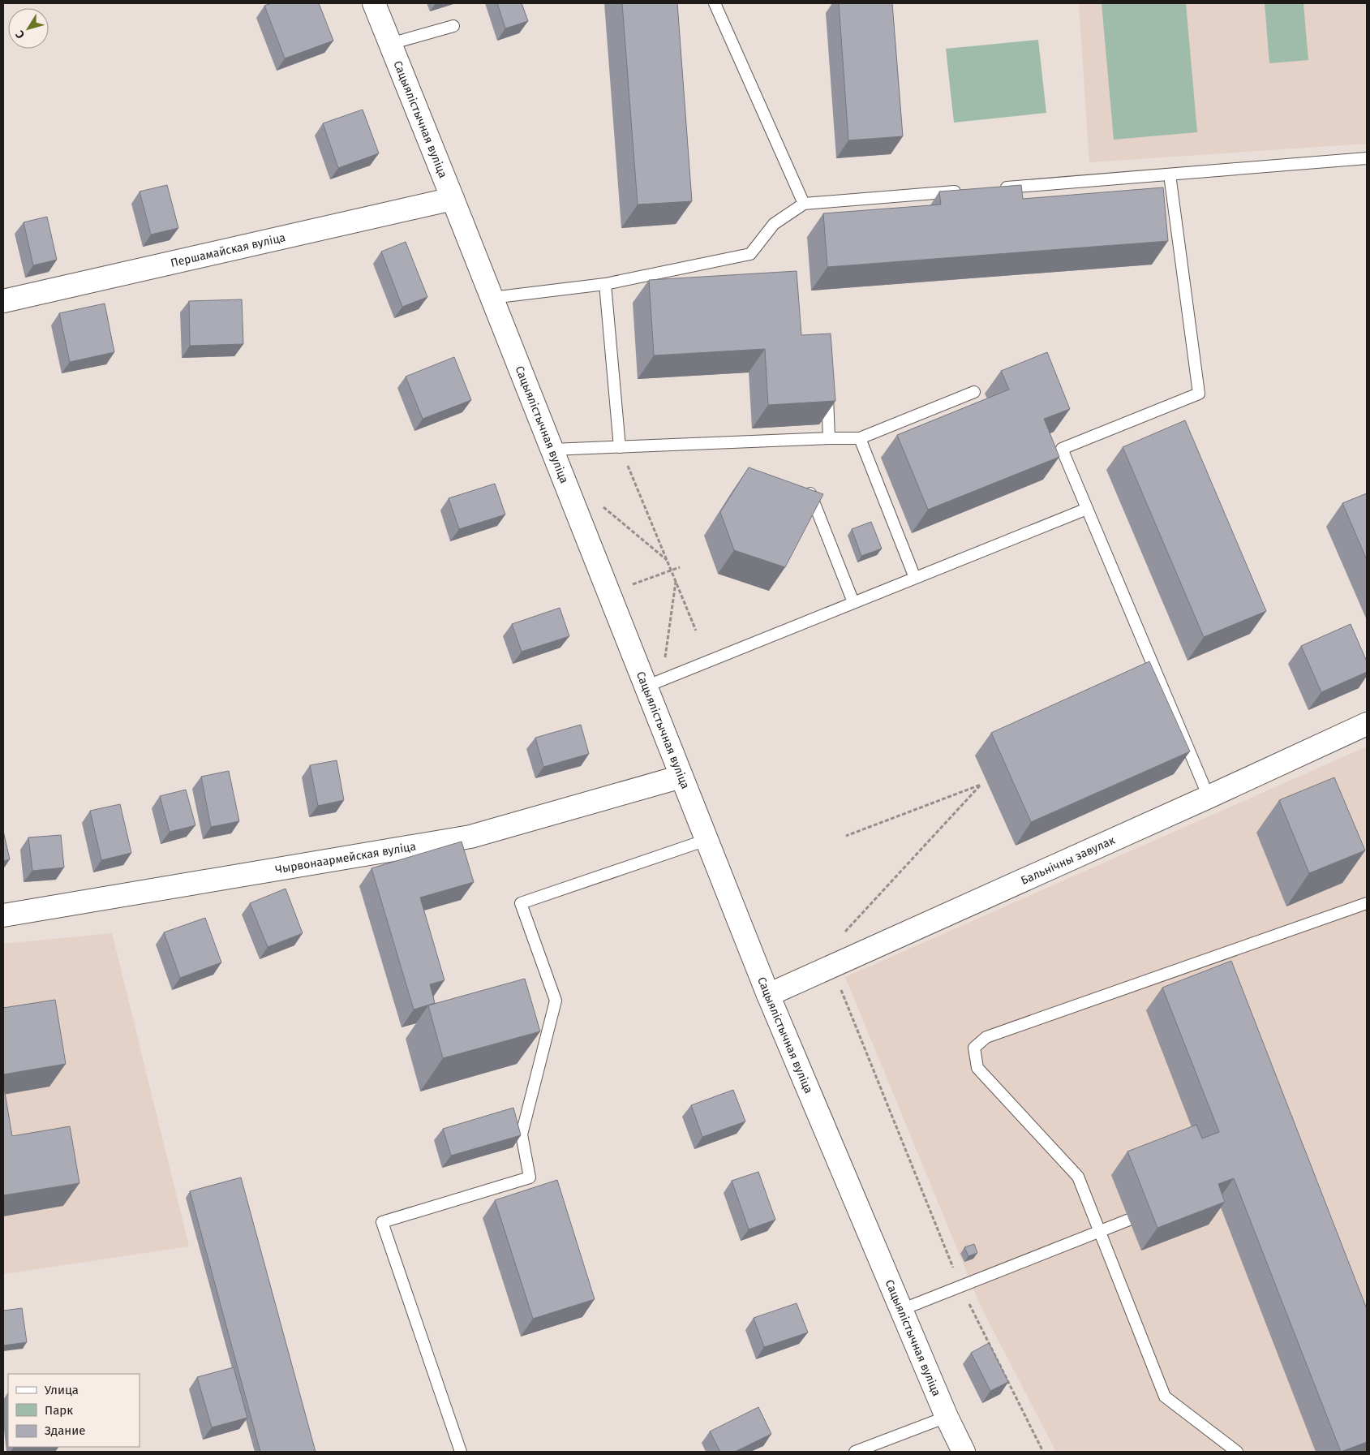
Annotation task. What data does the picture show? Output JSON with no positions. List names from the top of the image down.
{
  "streets": {
    "street": [
      "Сацыялістычная вуліца",
      "Першамайская вуліца",
      "Чырвонаармейская вуліца",
      "Бальнічны завулак"
    ]
  },
  "crossings": [
    ["Сацыялістычная вуліца", "Першамайская вуліца"],
    ["Сацыялістычная вуліца", "Чырвонаармейская вуліца"],
    ["Сацыялістычная вуліца", "Бальнічны завулак"]
  ],
  "legend": ["Улица", "Парк", "Здание"],
  "north": "bottom left"
}
